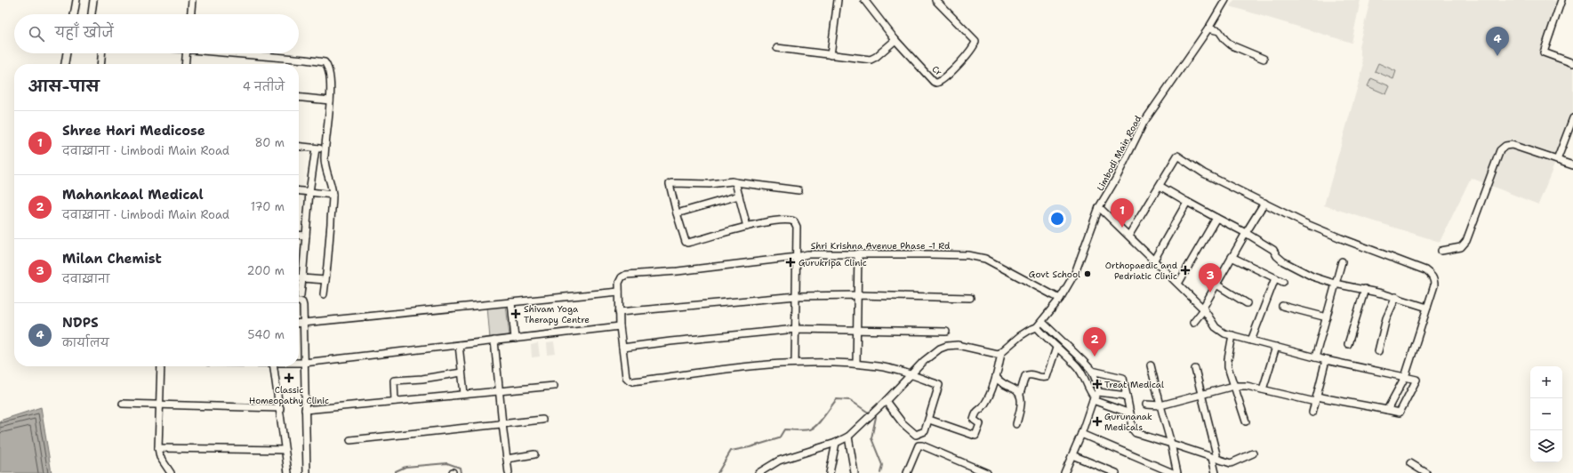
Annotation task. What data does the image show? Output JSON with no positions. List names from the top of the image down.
{
  "streets": {
    "street": ["Cr", "Limbodi Main Road", "Shri Krishna Avenue Phase -1 Rd"]
  },
  "crossings": [
    ["Limbodi Main Road", "Shri Krishna Avenue Phase -1 Rd"]
  ],
  "places": {
    "health": [
      "Gurukripa Clinic",
      "Orthopaedic and Pedriatic Clinic",
      "Shivam Yoga Therapy Centre",
      "Classic Homeopathy Clinic",
      "Treat Medical",
      "Gurunanak Medicals"
    ],
    "other": ["Govt School"]
  },
  "page": {
    "search": "यहाँ खोजें",
    "pins": [
      "4",
      "1",
      "3",
      "2"
    ],
    "heading": ["आस-पास", "4 नतीजे"],
    "list": [
      {
        "mark": "1",
        "name": "Shree Hari Medicose",
        "note": "दवाख़ाना · Limbodi Main Road",
        "value": "80 m"
      },
      {
        "mark": "2",
        "name": "Mahankaal Medical",
        "note": "दवाख़ाना · Limbodi Main Road",
        "value": "170 m"
      },
      {
        "mark": "3",
        "name": "Milan Chemist",
        "note": "दवाख़ाना",
        "value": "200 m"
      },
      {
        "mark": "4",
        "name": "NDPS",
        "note": "कार्यालय",
        "value": "540 m"
      }
    ],
    "map_buttons": ["+", "−"]
  }
}
